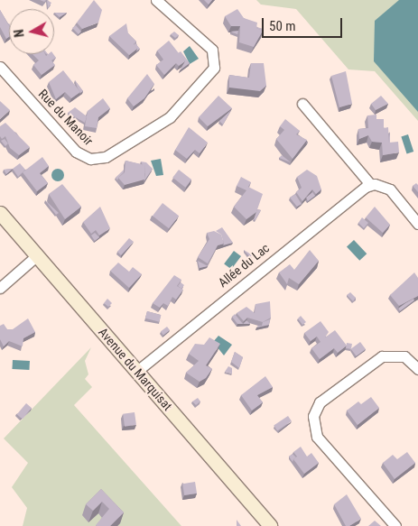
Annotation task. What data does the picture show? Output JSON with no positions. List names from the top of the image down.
{
  "streets": {
    "main road": ["Avenue du Marquisat"],
    "street": ["Rue du Manoir", "Allée du Lac"]
  },
  "crossings": [
    ["Allée du Lac", "Avenue du Marquisat"]
  ],
  "scale_bar": "50 m",
  "north": "left"
}
